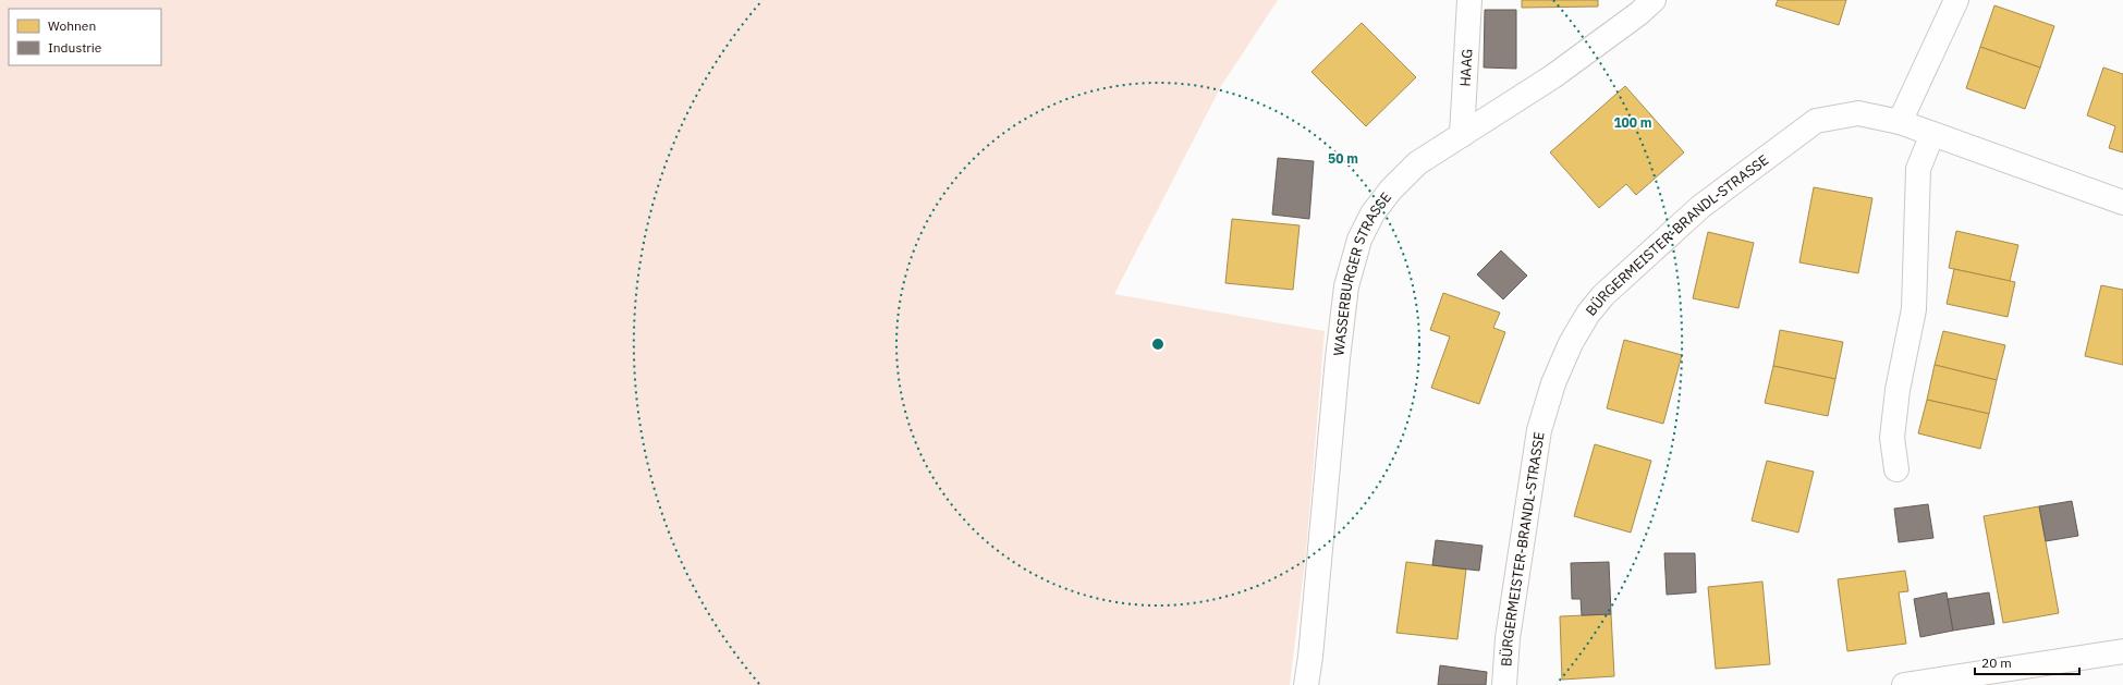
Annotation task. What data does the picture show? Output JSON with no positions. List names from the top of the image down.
{
  "streets": {
    "street": ["HAAG", "BÜRGERMEISTER-BRANDL-STRASSE", "WASSERBURGER STRASSE"]
  },
  "crossings": [
    ["HAAG", "WASSERBURGER STRASSE"]
  ],
  "legend": ["Wohnen", "Industrie"],
  "scale_bar": "20 m",
  "rings": ["100 m", "50 m"]
}
